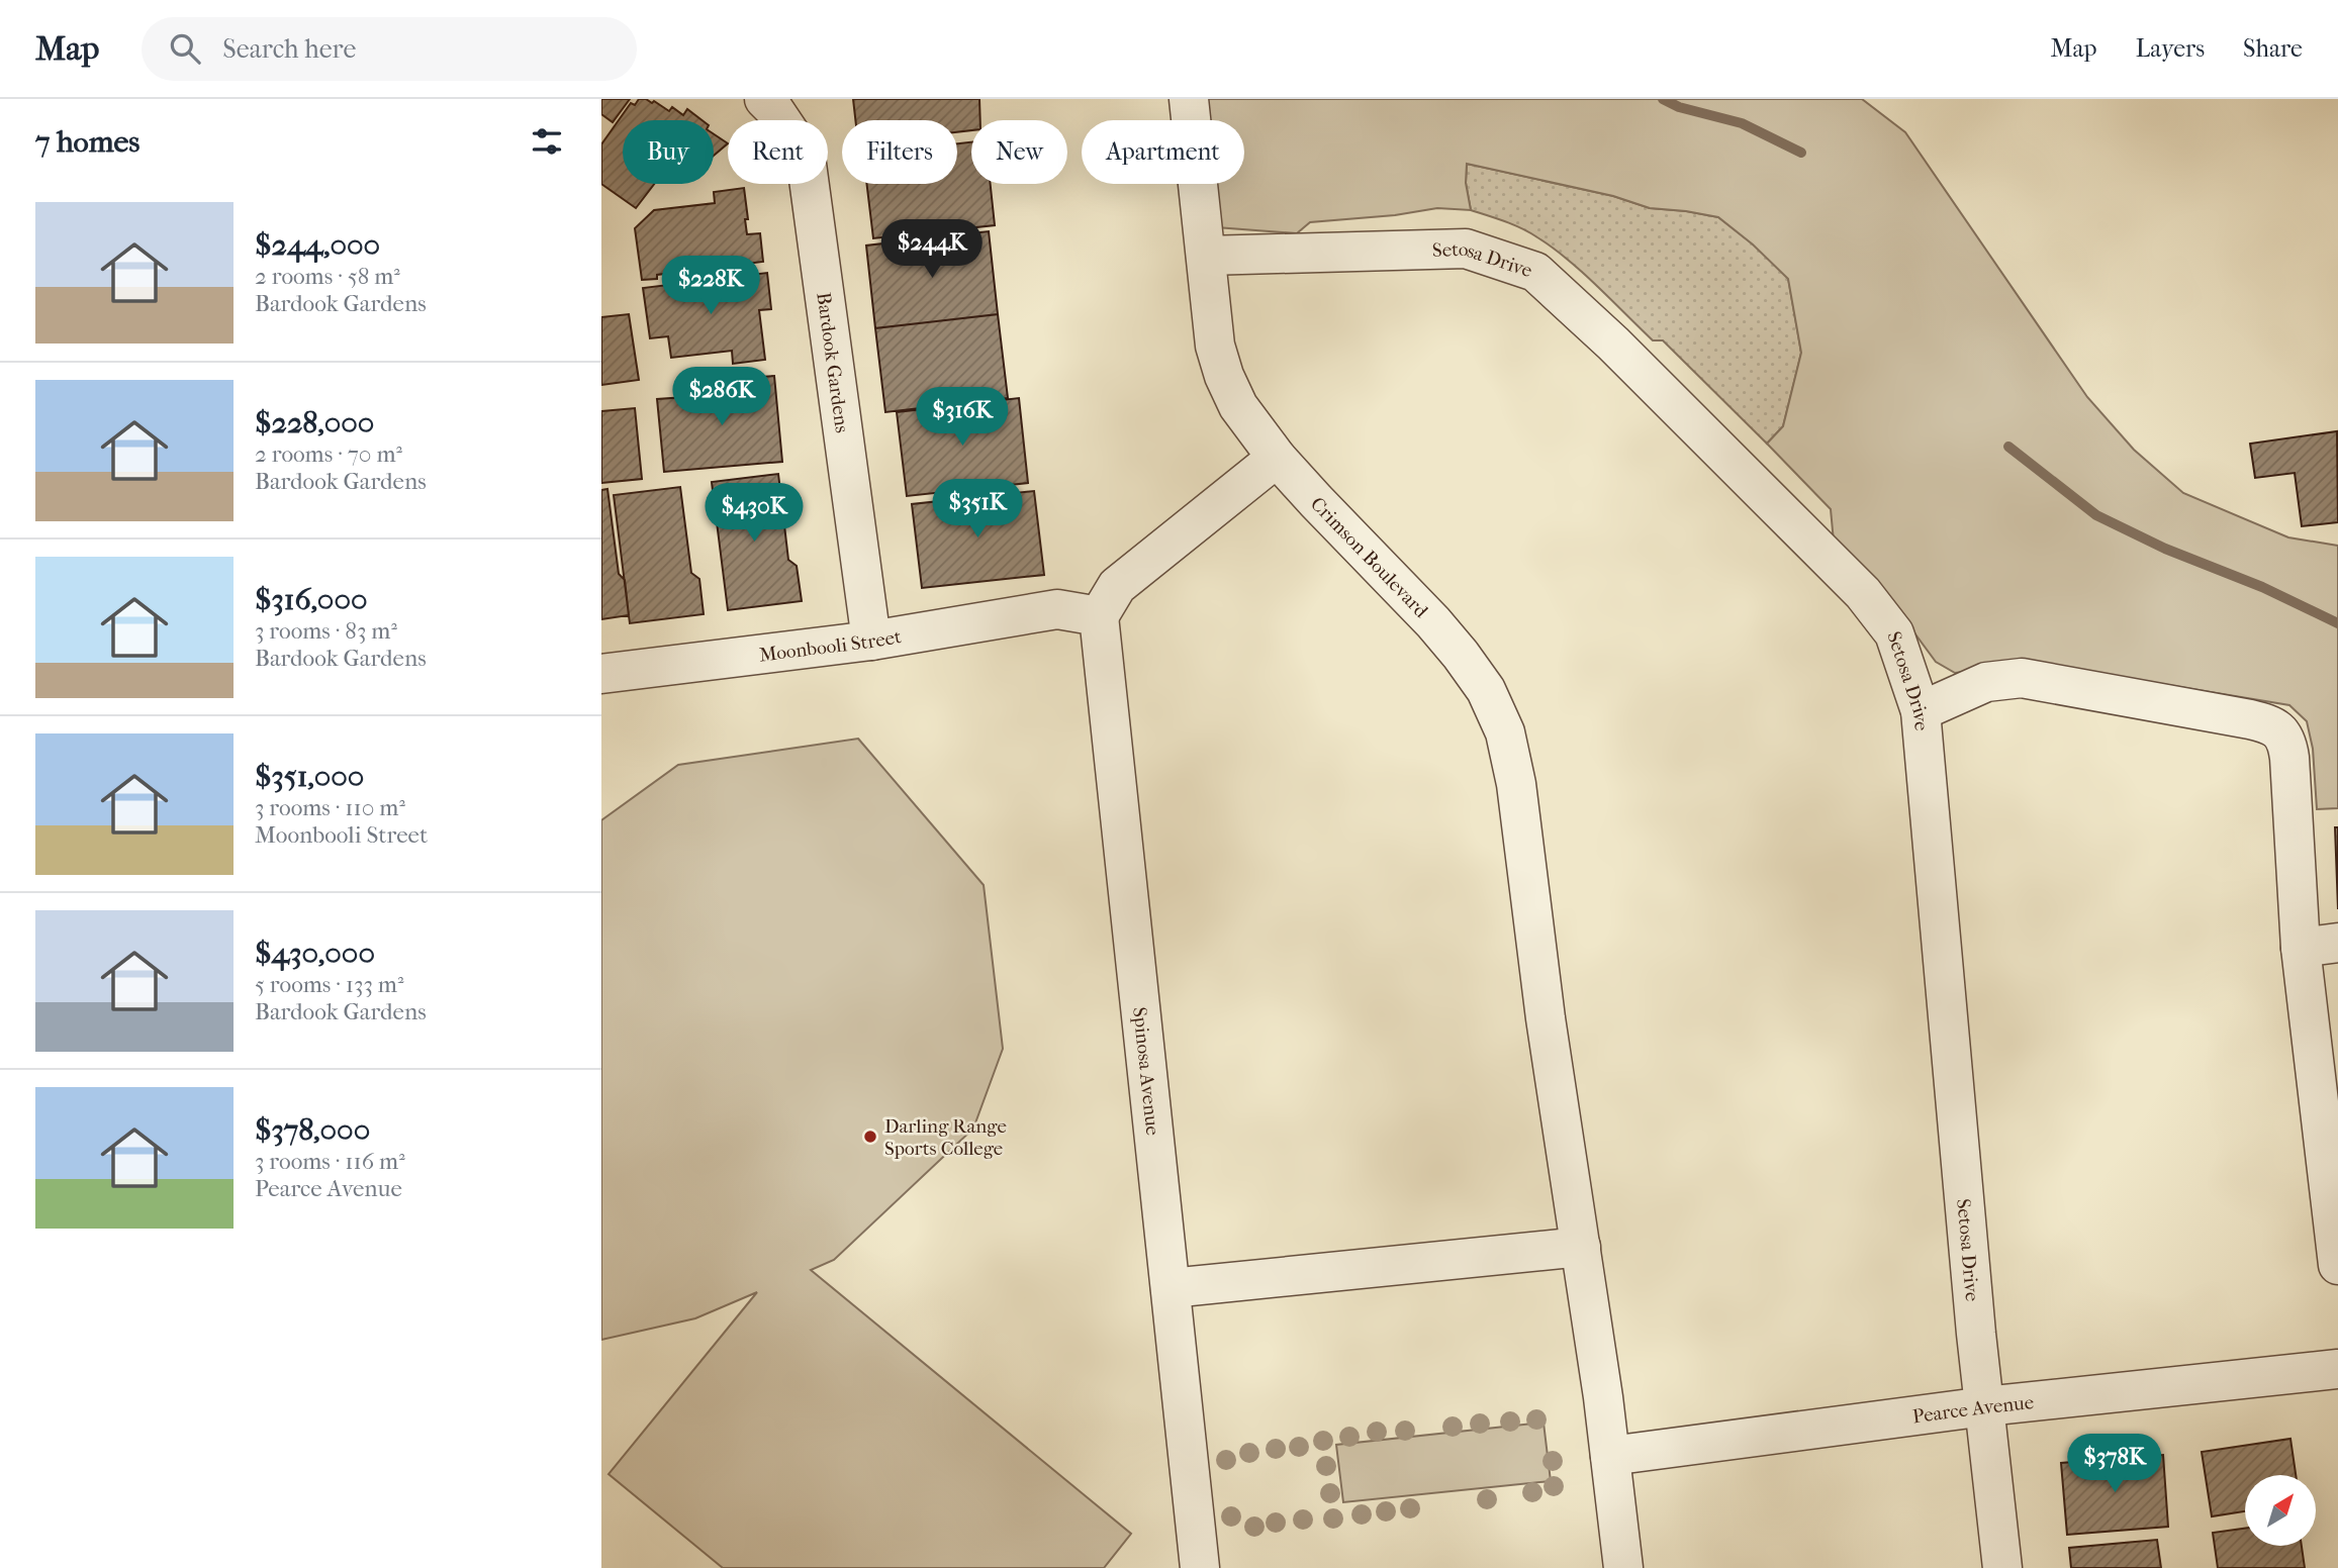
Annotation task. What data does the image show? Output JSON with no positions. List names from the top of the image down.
{
  "streets": {
    "street": [
      "Setosa Drive",
      "Bardook Gardens",
      "Crimson Boulevard",
      "Moonbooli Street",
      "Spinosa Avenue",
      "Pearce Avenue"
    ]
  },
  "crossings": [
    ["Setosa Drive", "Crimson Boulevard"],
    ["Setosa Drive", "Pearce Avenue"],
    ["Bardook Gardens", "Moonbooli Street"],
    ["Crimson Boulevard", "Pearce Avenue"],
    ["Moonbooli Street", "Spinosa Avenue"]
  ],
  "places": ["Darling Range Sports College"],
  "north": "top right",
  "page": {
    "header": "Map",
    "search": "Search here",
    "nav": ["Map", "Layers", "Share"],
    "heading": "7 homes",
    "chip": [
      "Buy",
      "Rent",
      "Filters",
      "New",
      "Apartment"
    ],
    "list": [
      {
        "name": "$244,000",
        "note": "2 rooms · 58 m² · Bardook Gardens"
      },
      {
        "name": "$228,000",
        "note": "2 rooms · 70 m² · Bardook Gardens"
      },
      {
        "name": "$316,000",
        "note": "3 rooms · 83 m² · Bardook Gardens"
      },
      {
        "name": "$351,000",
        "note": "3 rooms · 110 m² · Moonbooli Street"
      },
      {
        "name": "$430,000",
        "note": "5 rooms · 133 m² · Bardook Gardens"
      },
      {
        "name": "$378,000",
        "note": "3 rooms · 116 m² · Pearce Avenue"
      }
    ],
    "price": [
      "$244K",
      "$228K",
      "$286K",
      "$316K",
      "$351K",
      "$430K",
      "$378K"
    ]
  }
}
